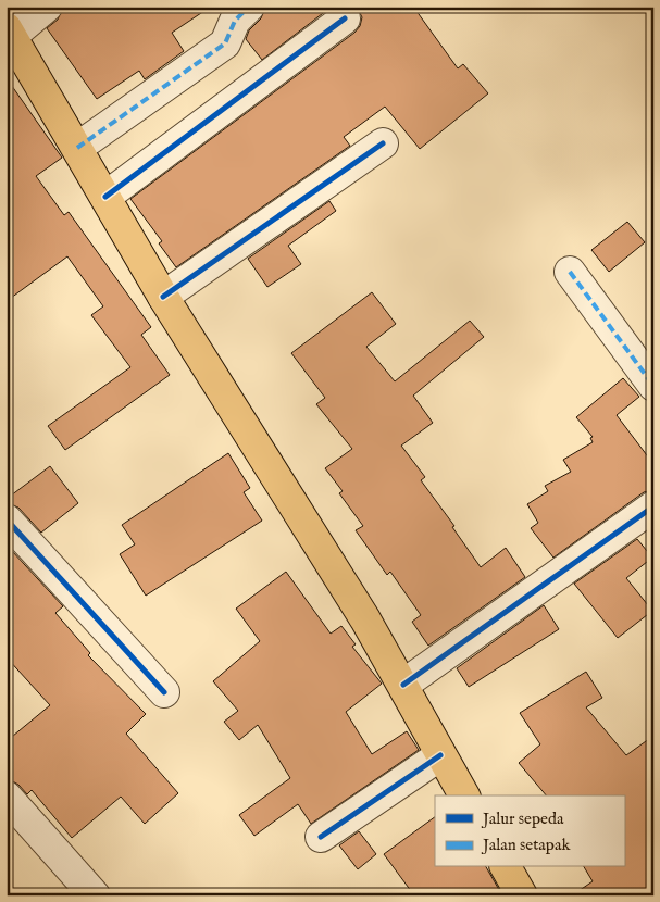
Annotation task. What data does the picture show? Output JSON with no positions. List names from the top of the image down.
{
  "legend": ["Jalur sepeda", "Jalan setapak"]
}
